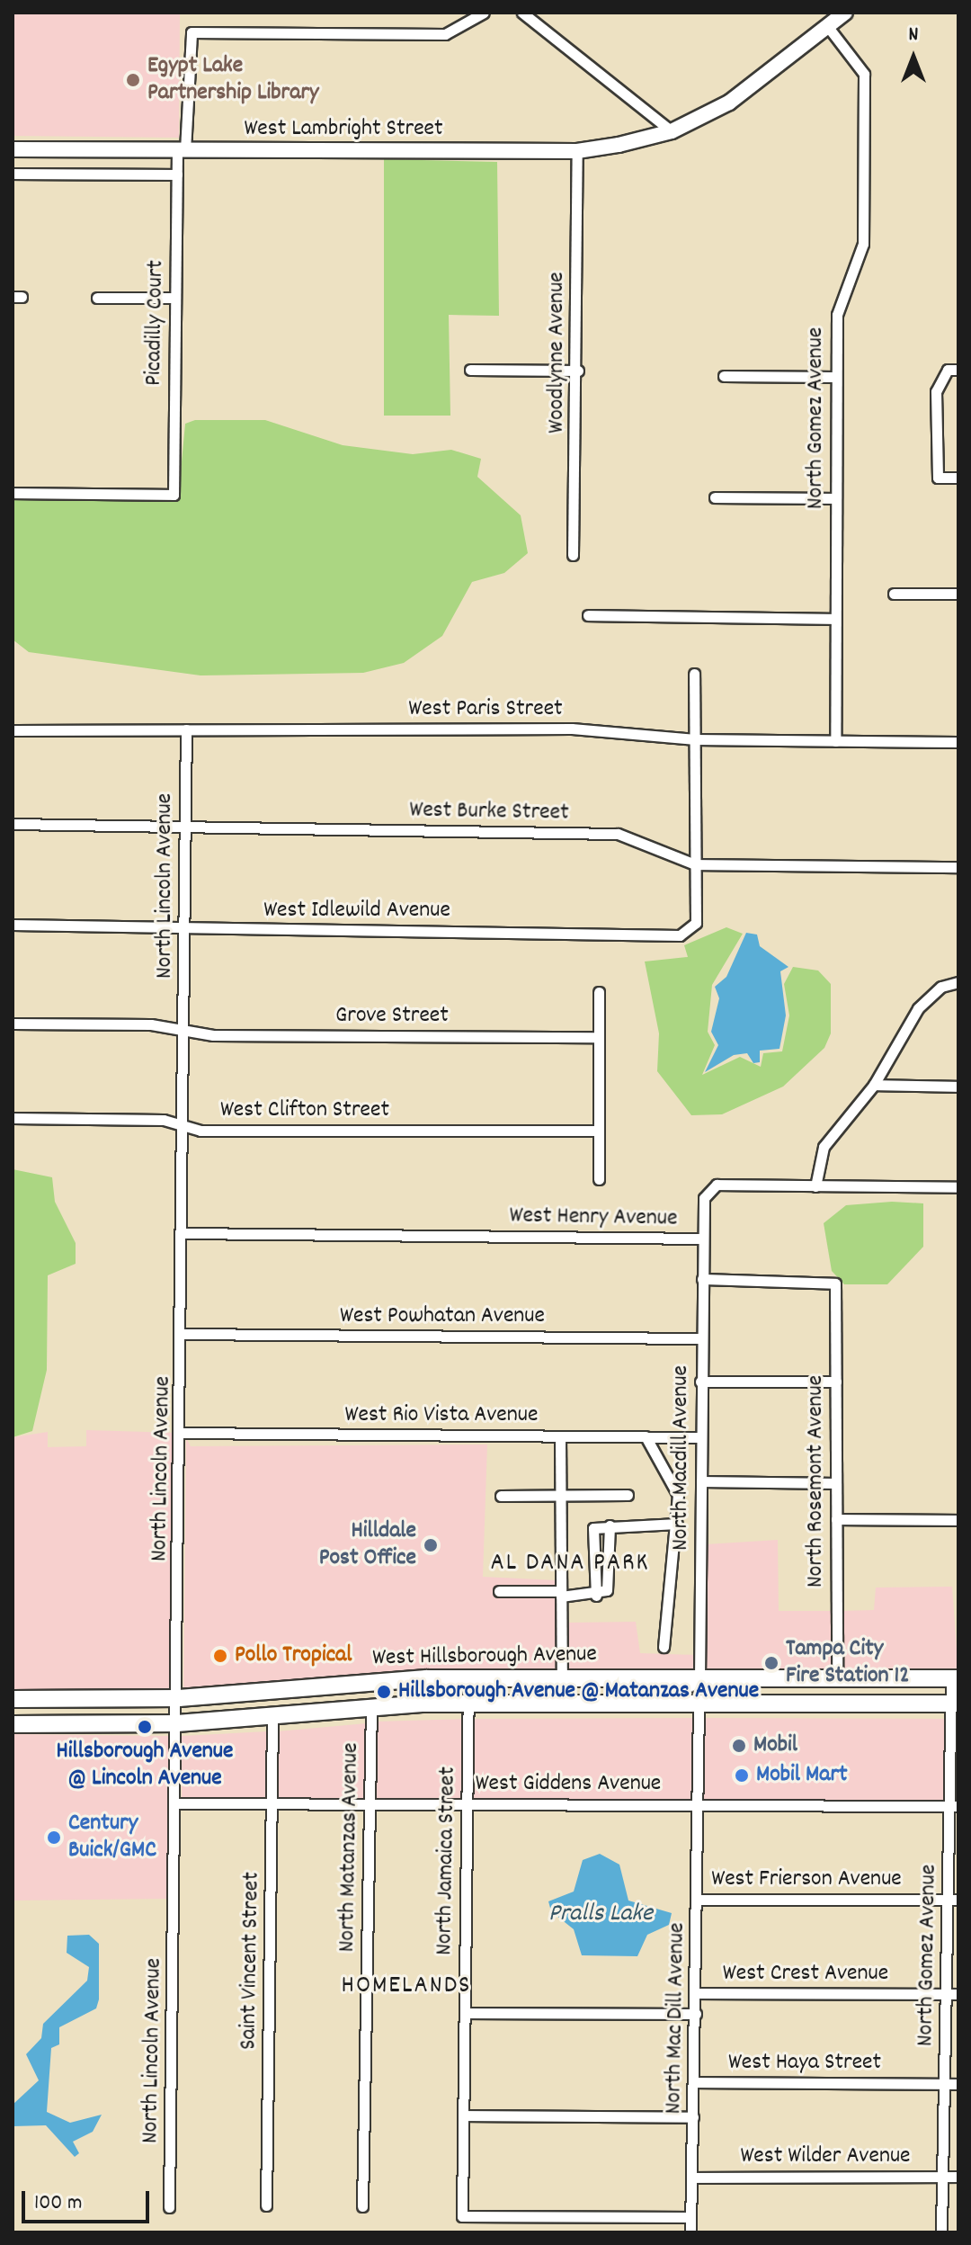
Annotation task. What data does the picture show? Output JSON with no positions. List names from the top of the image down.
{
  "streets": {
    "main road": ["West Lambright Street", "West Hillsborough Avenue"],
    "street": [
      "Picadilly Court",
      "Woodlynne Avenue",
      "North Gomez Avenue",
      "West Paris Street",
      "West Burke Street",
      "North Lincoln Avenue",
      "West Idlewild Avenue",
      "Grove Street",
      "West Clifton Street",
      "West Henry Avenue",
      "West Powhatan Avenue",
      "West Rio Vista Avenue",
      "North Macdill Avenue",
      "North Rosemont Avenue",
      "West Giddens Avenue",
      "North Matanzas Avenue",
      "North Jamaica Street",
      "West Frierson Avenue",
      "Saint Vincent Street",
      "West Crest Avenue",
      "North Mac Dill Avenue",
      "West Haya Street",
      "West Wilder Avenue"
    ]
  },
  "crossings": [
    ["West Lambright Street", "Picadilly Court"],
    ["West Lambright Street", "Woodlynne Avenue"],
    ["West Lambright Street", "North Gomez Avenue"],
    ["North Gomez Avenue", "West Paris Street"],
    ["North Gomez Avenue", "West Hillsborough Avenue"],
    ["North Gomez Avenue", "West Giddens Avenue"],
    ["North Gomez Avenue", "West Frierson Avenue"],
    ["North Gomez Avenue", "West Crest Avenue"],
    ["North Gomez Avenue", "West Haya Street"],
    ["North Gomez Avenue", "West Wilder Avenue"],
    ["West Paris Street", "North Lincoln Avenue"],
    ["West Burke Street", "North Lincoln Avenue"],
    ["West Burke Street", "West Idlewild Avenue"],
    ["North Lincoln Avenue", "West Idlewild Avenue"],
    ["North Lincoln Avenue", "Grove Street"],
    ["North Lincoln Avenue", "West Clifton Street"],
    ["North Lincoln Avenue", "West Henry Avenue"],
    ["North Lincoln Avenue", "West Powhatan Avenue"],
    ["North Lincoln Avenue", "West Rio Vista Avenue"],
    ["North Lincoln Avenue", "West Hillsborough Avenue"],
    ["North Lincoln Avenue", "West Giddens Avenue"],
    ["West Henry Avenue", "North Macdill Avenue"],
    ["West Powhatan Avenue", "North Macdill Avenue"],
    ["West Rio Vista Avenue", "North Macdill Avenue"],
    ["North Macdill Avenue", "North Rosemont Avenue"],
    ["North Macdill Avenue", "West Hillsborough Avenue"],
    ["North Rosemont Avenue", "West Hillsborough Avenue"],
    ["West Hillsborough Avenue", "North Matanzas Avenue"],
    ["West Hillsborough Avenue", "North Jamaica Street"],
    ["West Hillsborough Avenue", "Saint Vincent Street"],
    ["West Giddens Avenue", "North Matanzas Avenue"],
    ["West Giddens Avenue", "North Jamaica Street"],
    ["West Giddens Avenue", "Saint Vincent Street"],
    ["West Giddens Avenue", "North Mac Dill Avenue"],
    ["North Jamaica Street", "North Mac Dill Avenue"],
    ["West Frierson Avenue", "North Mac Dill Avenue"],
    ["West Crest Avenue", "North Mac Dill Avenue"],
    ["North Mac Dill Avenue", "West Haya Street"],
    ["North Mac Dill Avenue", "West Wilder Avenue"]
  ],
  "districts": ["AL DANA PARK", "HOMELANDS"],
  "water": ["Pralls Lake"],
  "places": [
    "Egypt Lake Partnership Library",
    "Hilldale Post Office",
    "Pollo Tropical",
    "Tampa City Fire Station 12",
    "Hillsborough Avenue @ Matanzas Avenue",
    "Hillsborough Avenue @ Lincoln Avenue",
    "Mobil",
    "Mobil Mart",
    "Century Buick/GMC"
  ],
  "scale_bar": "100 m",
  "north": "top"
}
